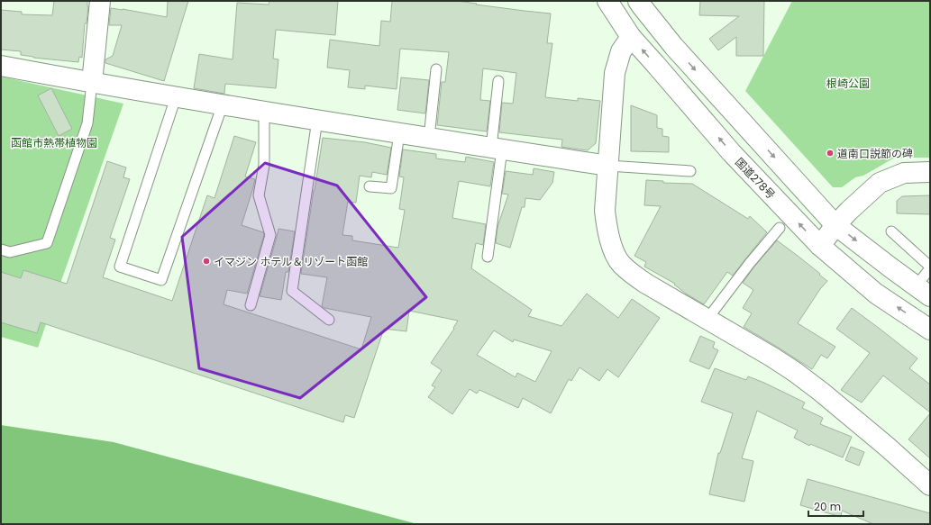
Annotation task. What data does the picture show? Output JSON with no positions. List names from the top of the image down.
{
  "streets": {
    "main road": ["国道278号"]
  },
  "parks": ["根崎公園", "函館市熱帯植物園"],
  "places": ["道南口説節の碑", "イマジン ホテル＆リゾート函館"],
  "scale_bar": "20 m"
}
